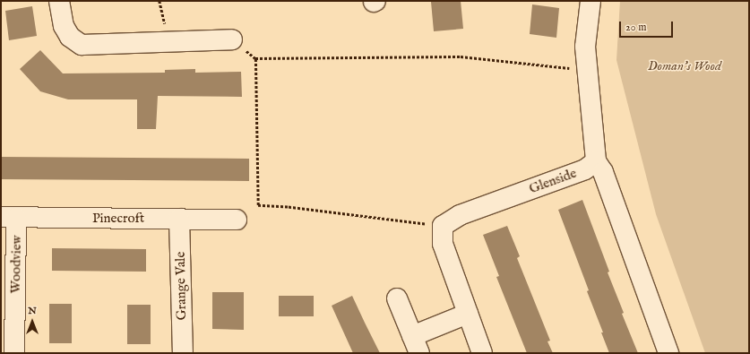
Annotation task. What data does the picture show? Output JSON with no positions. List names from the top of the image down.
{
  "streets": {
    "street": [
      "Glenside",
      "Pinecroft",
      "Woodview",
      "Grange Vale"
    ]
  },
  "crossings": [
    ["Pinecroft", "Woodview"],
    ["Pinecroft", "Grange Vale"]
  ],
  "parks": ["Doman's Wood"],
  "scale_bar": "20 m",
  "north": "top"
}
